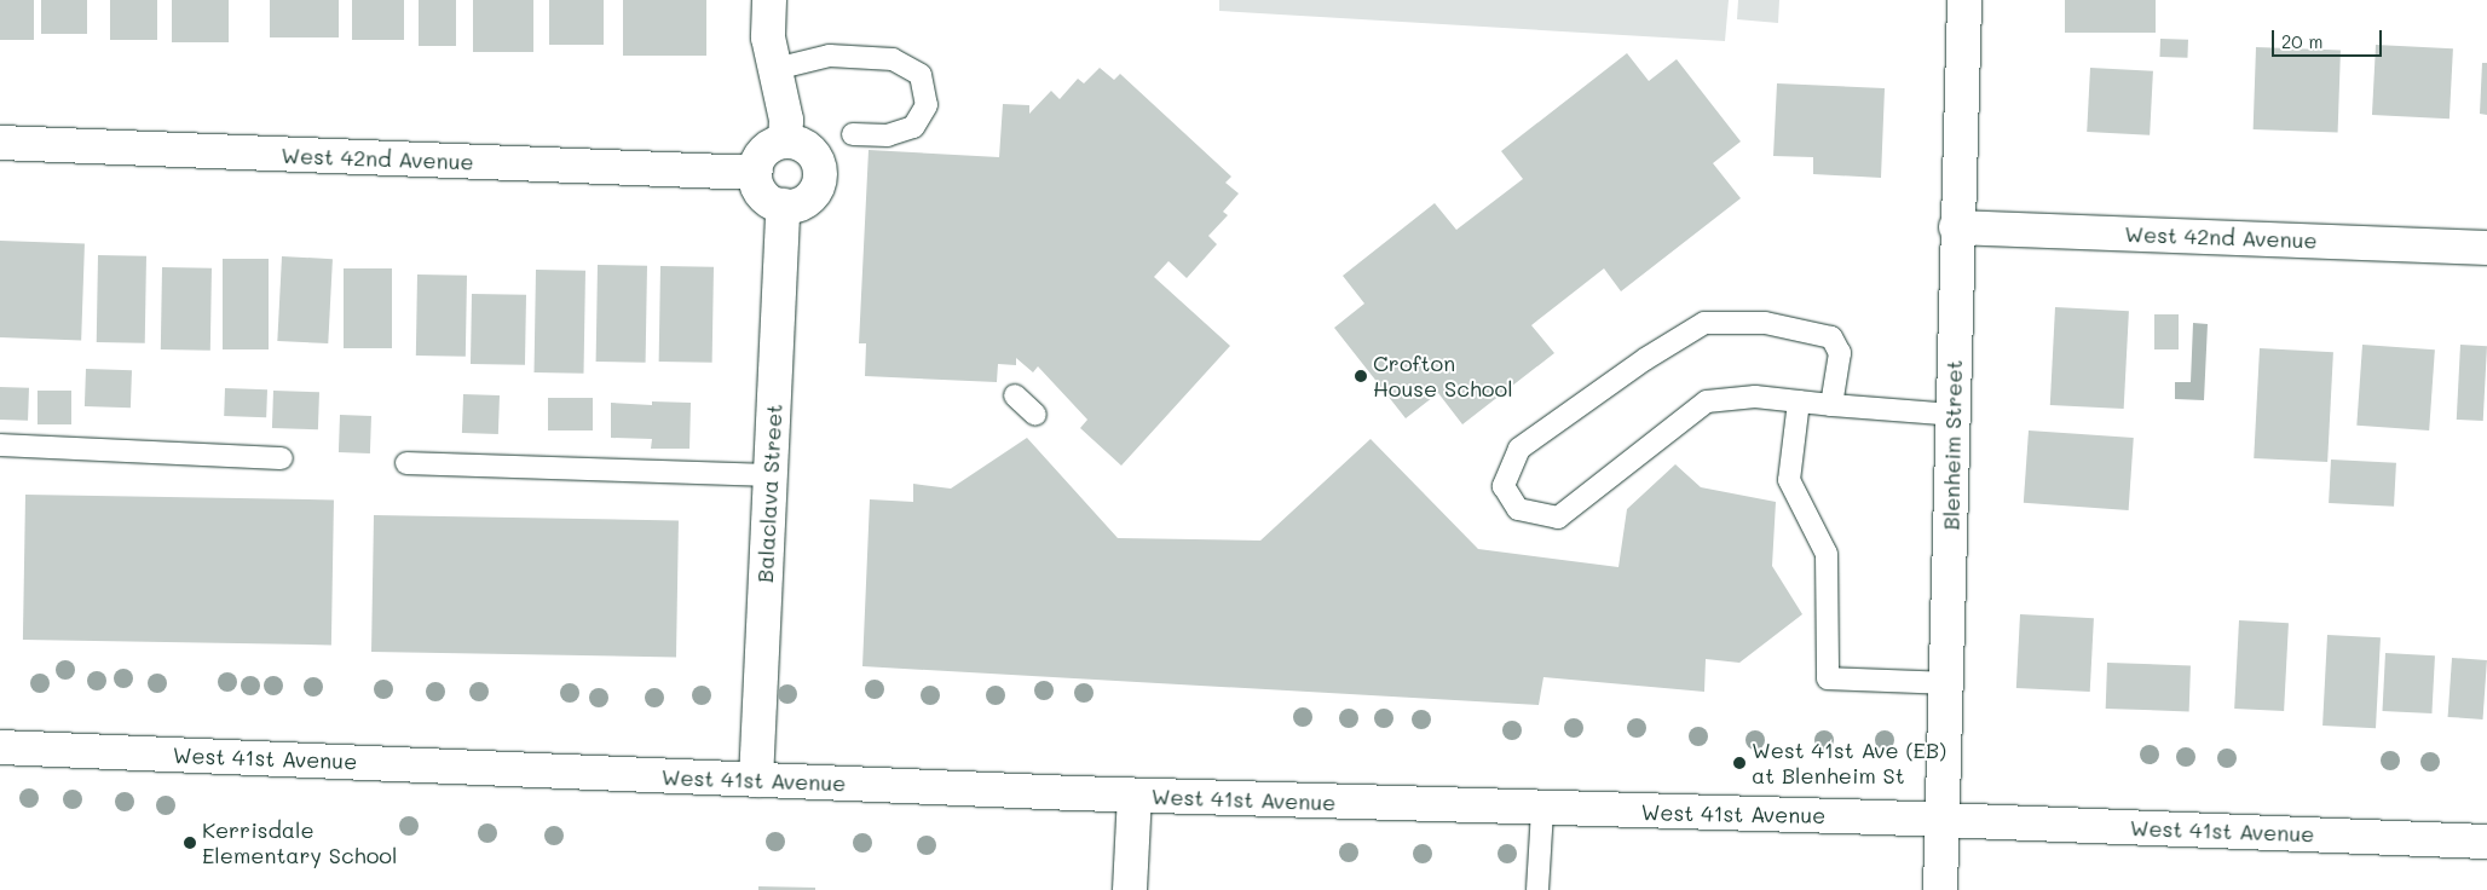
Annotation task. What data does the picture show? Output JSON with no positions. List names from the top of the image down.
{
  "streets": {
    "street": [
      "West 42nd Avenue",
      "Blenheim Street",
      "Balaclava Street",
      "West 41st Avenue"
    ]
  },
  "crossings": [
    ["West 42nd Avenue", "Blenheim Street"],
    ["West 42nd Avenue", "Balaclava Street"],
    ["Blenheim Street", "West 41st Avenue"],
    ["Balaclava Street", "West 41st Avenue"]
  ],
  "places": ["Crofton House School", "West 41st Ave (EB) at Blenheim St", "Kerrisdale Elementary School"],
  "scale_bar": "20 m"
}
